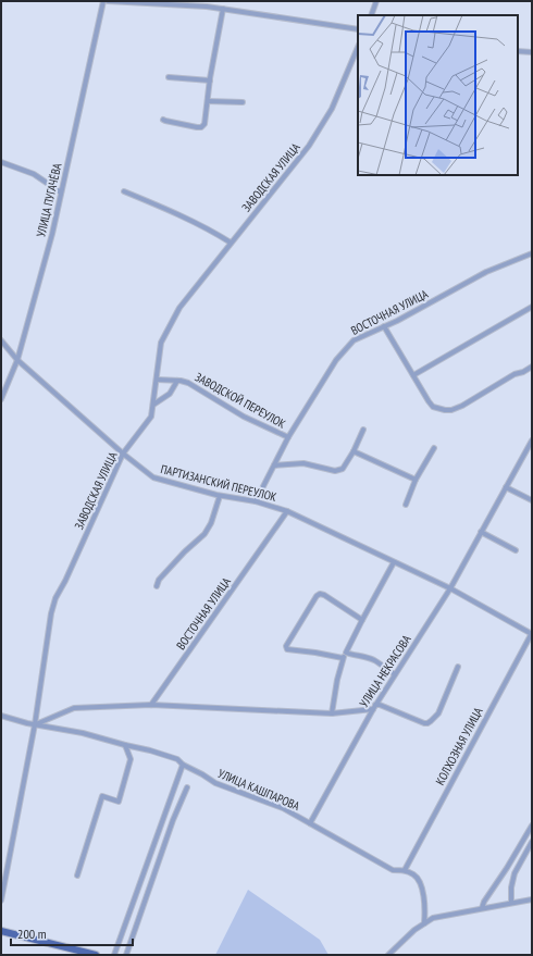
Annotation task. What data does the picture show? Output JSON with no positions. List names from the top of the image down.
{
  "streets": {
    "street": [
      "ЗАВОДСКАЯ УЛИЦА",
      "УЛИЦА ПУГАЧЁВА",
      "ВОСТОЧНАЯ УЛИЦА",
      "ЗАВОДСКОЙ ПЕРЕУЛОК",
      "ПАРТИЗАНСКИЙ ПЕРЕУЛОК",
      "УЛИЦА НЕКРАСОВА",
      "КОЛХОЗНАЯ УЛИЦА",
      "УЛИЦА КАШПАРОВА"
    ]
  },
  "crossings": [
    ["ЗАВОДСКАЯ УЛИЦА", "ЗАВОДСКОЙ ПЕРЕУЛОК"],
    ["ЗАВОДСКАЯ УЛИЦА", "ПАРТИЗАНСКИЙ ПЕРЕУЛОК"],
    ["ЗАВОДСКАЯ УЛИЦА", "УЛИЦА КАШПАРОВА"],
    ["УЛИЦА ПУГАЧЁВА", "ПАРТИЗАНСКИЙ ПЕРЕУЛОК"],
    ["ВОСТОЧНАЯ УЛИЦА", "ЗАВОДСКОЙ ПЕРЕУЛОК"],
    ["ВОСТОЧНАЯ УЛИЦА", "ПАРТИЗАНСКИЙ ПЕРЕУЛОК"],
    ["ПАРТИЗАНСКИЙ ПЕРЕУЛОК", "УЛИЦА НЕКРАСОВА"],
    ["ПАРТИЗАНСКИЙ ПЕРЕУЛОК", "КОЛХОЗНАЯ УЛИЦА"],
    ["УЛИЦА НЕКРАСОВА", "УЛИЦА КАШПАРОВА"],
    ["КОЛХОЗНАЯ УЛИЦА", "УЛИЦА КАШПАРОВА"]
  ],
  "scale_bar": "200 m"
}
